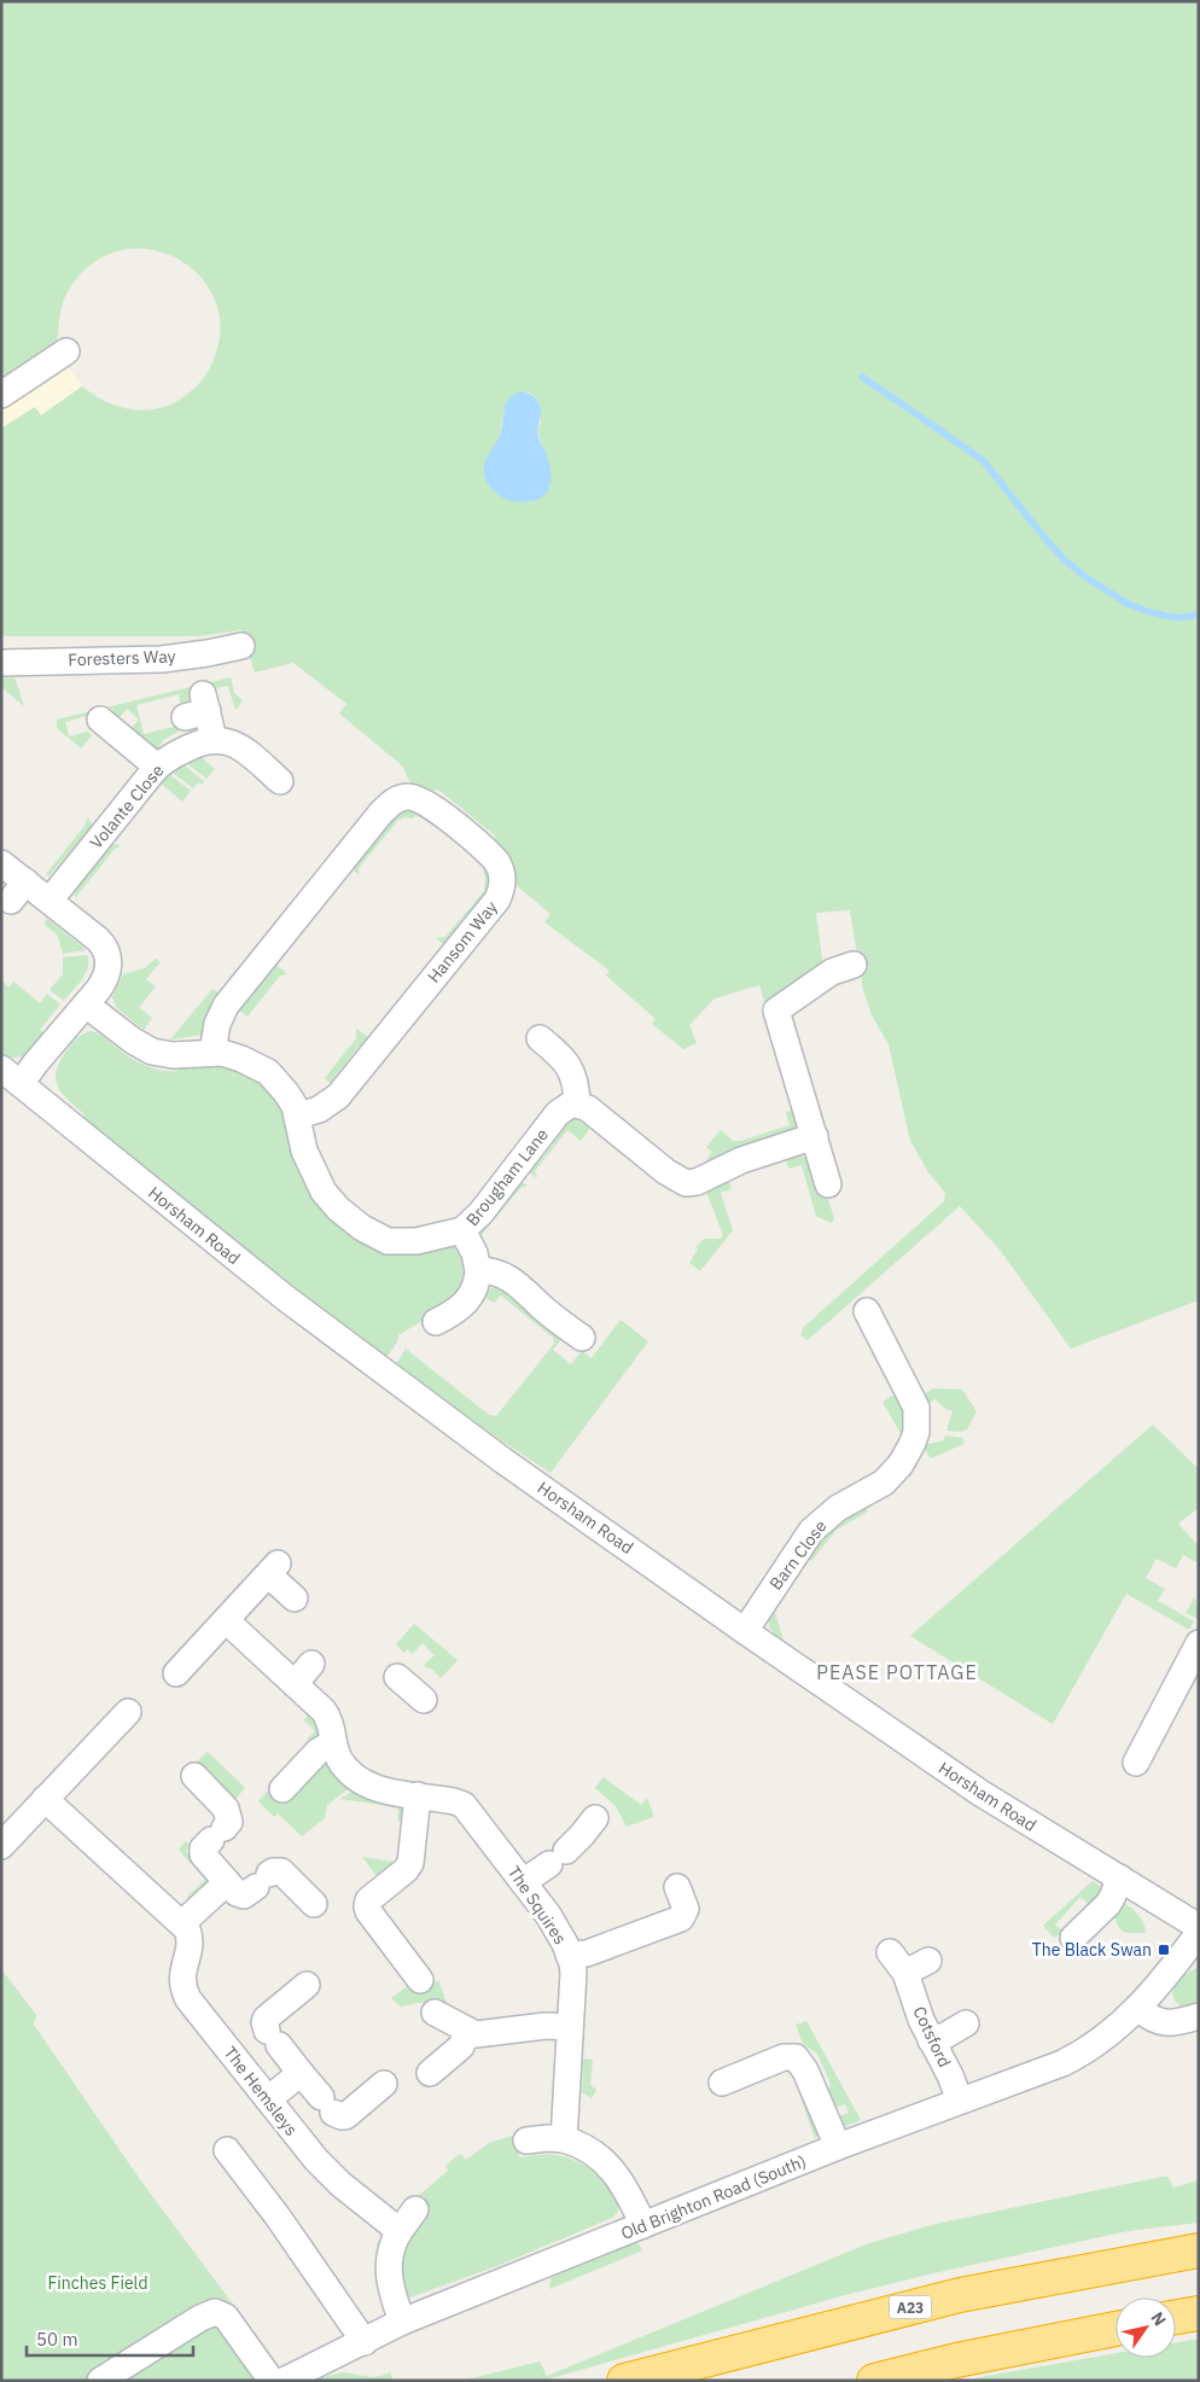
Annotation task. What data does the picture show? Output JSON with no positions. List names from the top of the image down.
{
  "streets": {
    "highway": ["A23"],
    "street": [
      "Foresters Way",
      "Volante Close",
      "Hansom Way",
      "Brougham Lane",
      "Horsham Road",
      "Barn Close",
      "The Squires",
      "Cotsford",
      "The Hemsleys",
      "Old Brighton Road (South)"
    ]
  },
  "crossings": [
    ["Hansom Way", "Brougham Lane"],
    ["Horsham Road", "Barn Close"],
    ["Cotsford", "Old Brighton Road (South)"]
  ],
  "districts": ["PEASE POTTAGE"],
  "parks": ["Finches Field"],
  "places": {
    "transit": ["The Black Swan"]
  },
  "scale_bar": "50 m",
  "north": "top right"
}
